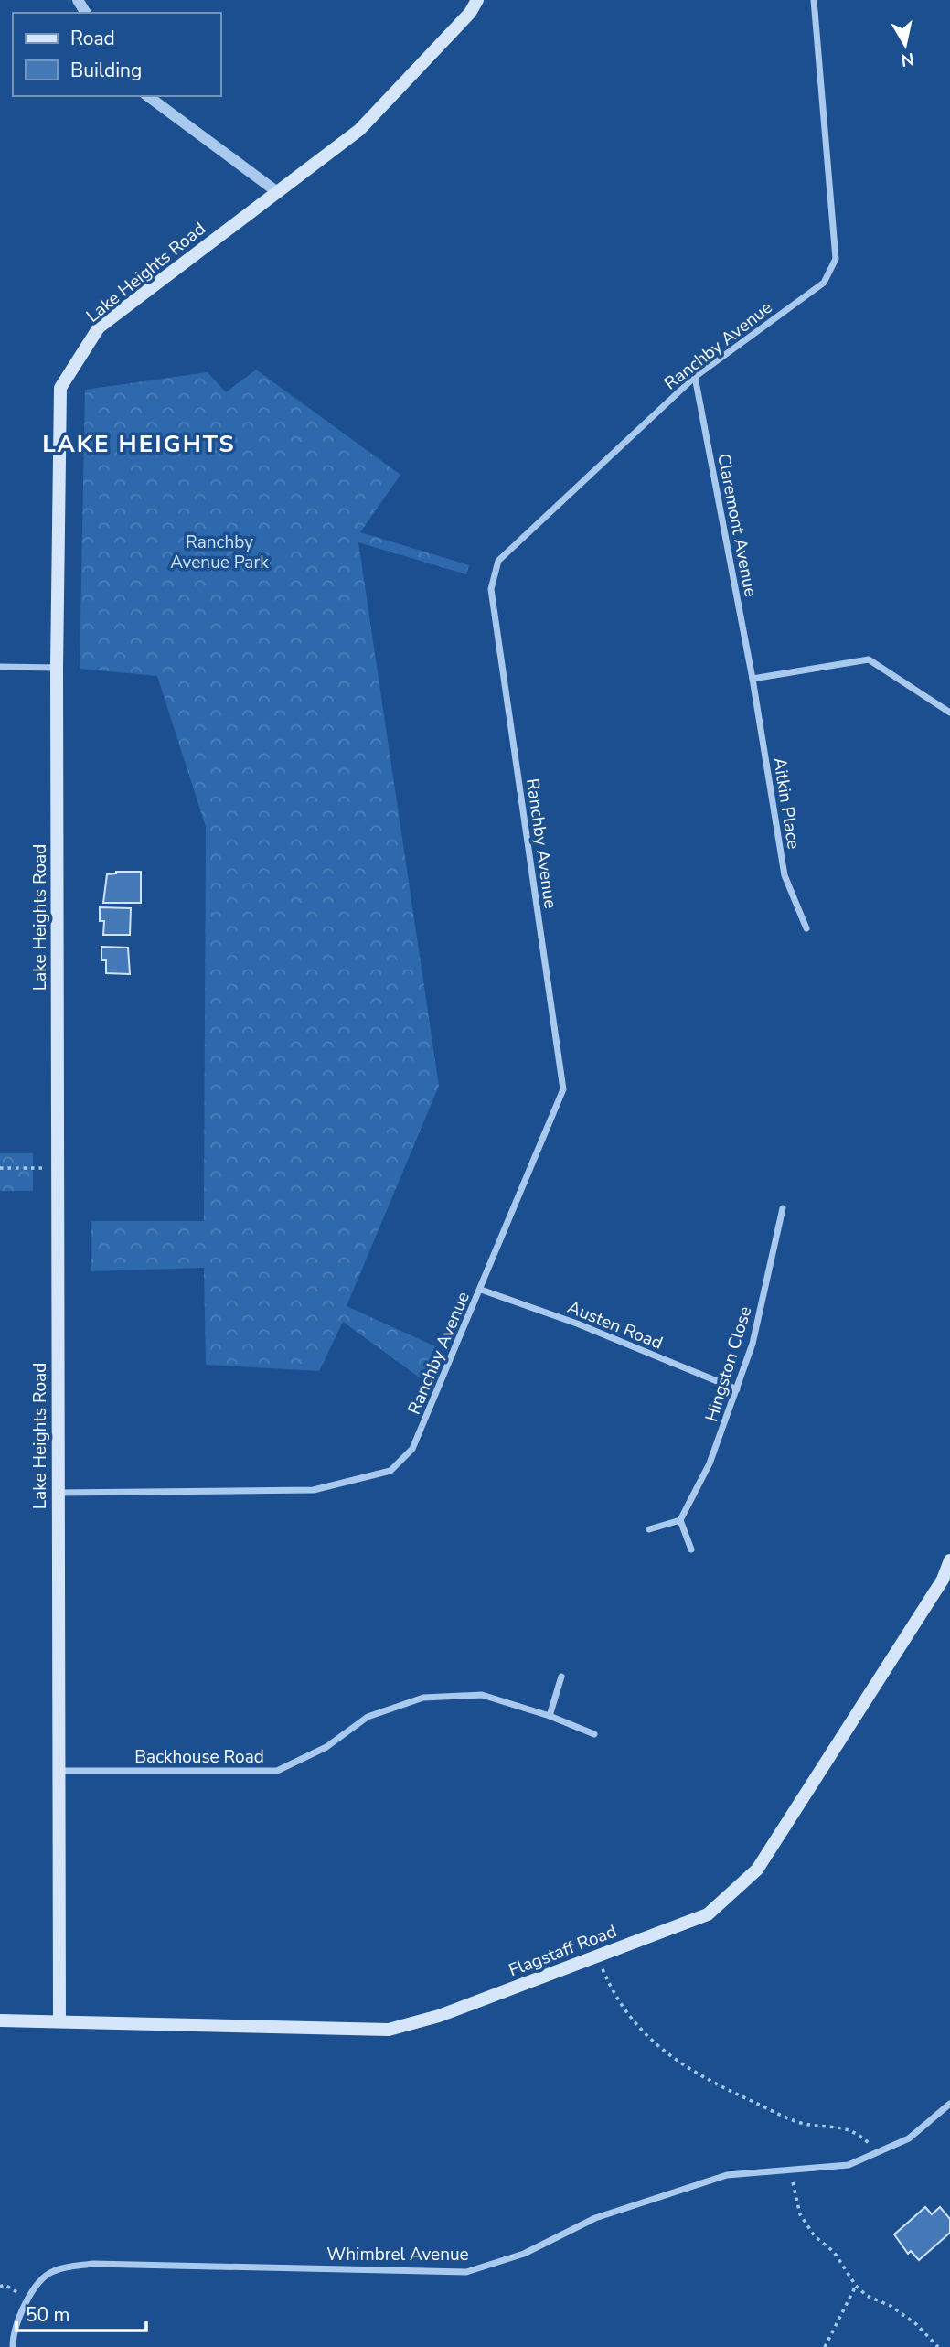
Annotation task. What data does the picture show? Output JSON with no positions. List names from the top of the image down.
{
  "streets": {
    "main road": ["Lake Heights Road", "Flagstaff Road"],
    "street": [
      "Ranchby Avenue",
      "Claremont Avenue",
      "Aitkin Place",
      "Austen Road",
      "Hingston Close",
      "Backhouse Road",
      "Whimbrel Avenue"
    ]
  },
  "crossings": [
    ["Lake Heights Road", "Ranchby Avenue"],
    ["Lake Heights Road", "Backhouse Road"],
    ["Lake Heights Road", "Flagstaff Road"],
    ["Ranchby Avenue", "Claremont Avenue"],
    ["Ranchby Avenue", "Austen Road"],
    ["Claremont Avenue", "Aitkin Place"],
    ["Austen Road", "Hingston Close"]
  ],
  "districts": ["LAKE HEIGHTS"],
  "parks": ["Ranchby Avenue Park"],
  "legend": ["Road", "Building"],
  "scale_bar": "50 m",
  "north": "bottom"
}
